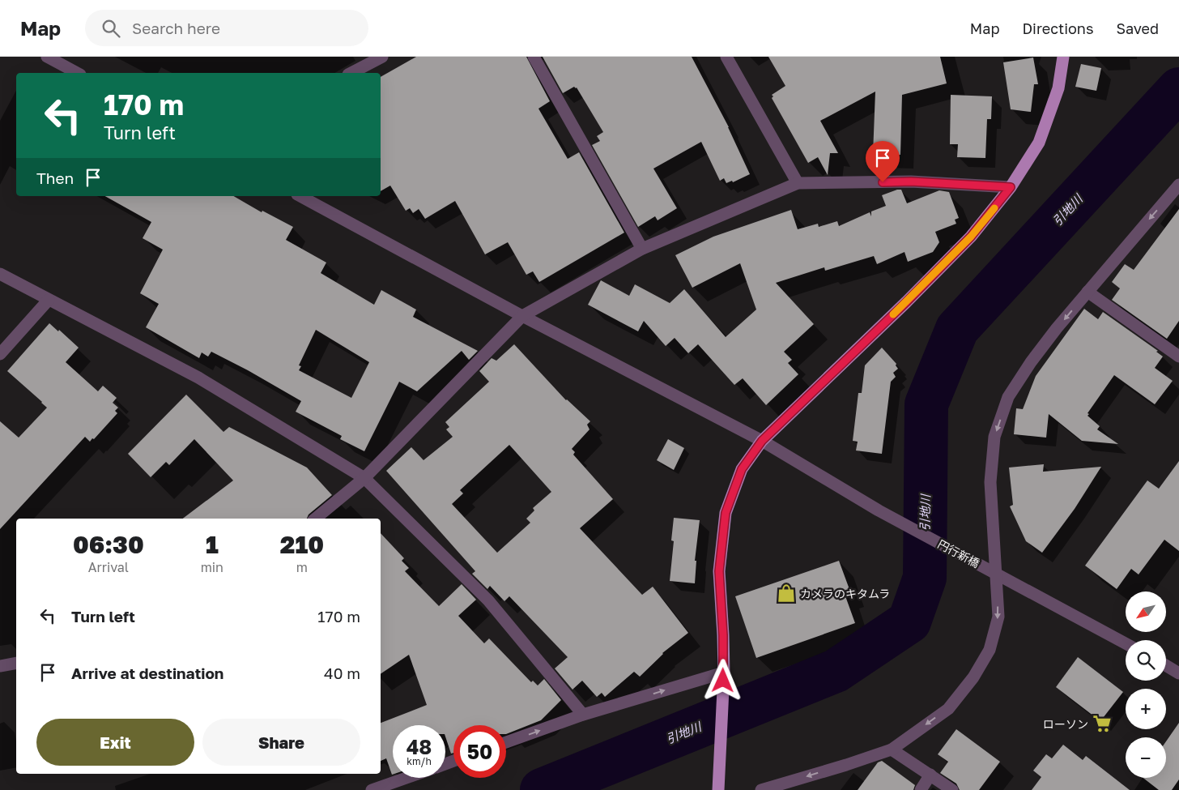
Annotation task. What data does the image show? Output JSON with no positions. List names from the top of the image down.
{
  "streets": {
    "street": ["円行新橋"]
  },
  "water": ["引地川"],
  "places": {
    "shop": ["カメラのキタムラ"],
    "supermarket": ["ローソン"]
  },
  "north": "bottom left",
  "page": {
    "header": "Map",
    "search": "Search here",
    "nav": ["Map", "Directions", "Saved"],
    "turn": ["170 m", "Turn left"],
    "then": "Then",
    "eta": [
      "06:30",
      "Arrival",
      "1",
      "min",
      "210",
      "m"
    ],
    "list": [
      {
        "name": "Turn left",
        "value": "170 m"
      },
      {
        "name": "Arrive at destination",
        "value": "40 m"
      }
    ],
    "map_buttons": ["+", "−"],
    "buttons": ["Exit", "Share"],
    "speed": "48 km/h",
    "limit": "50"
  }
}
